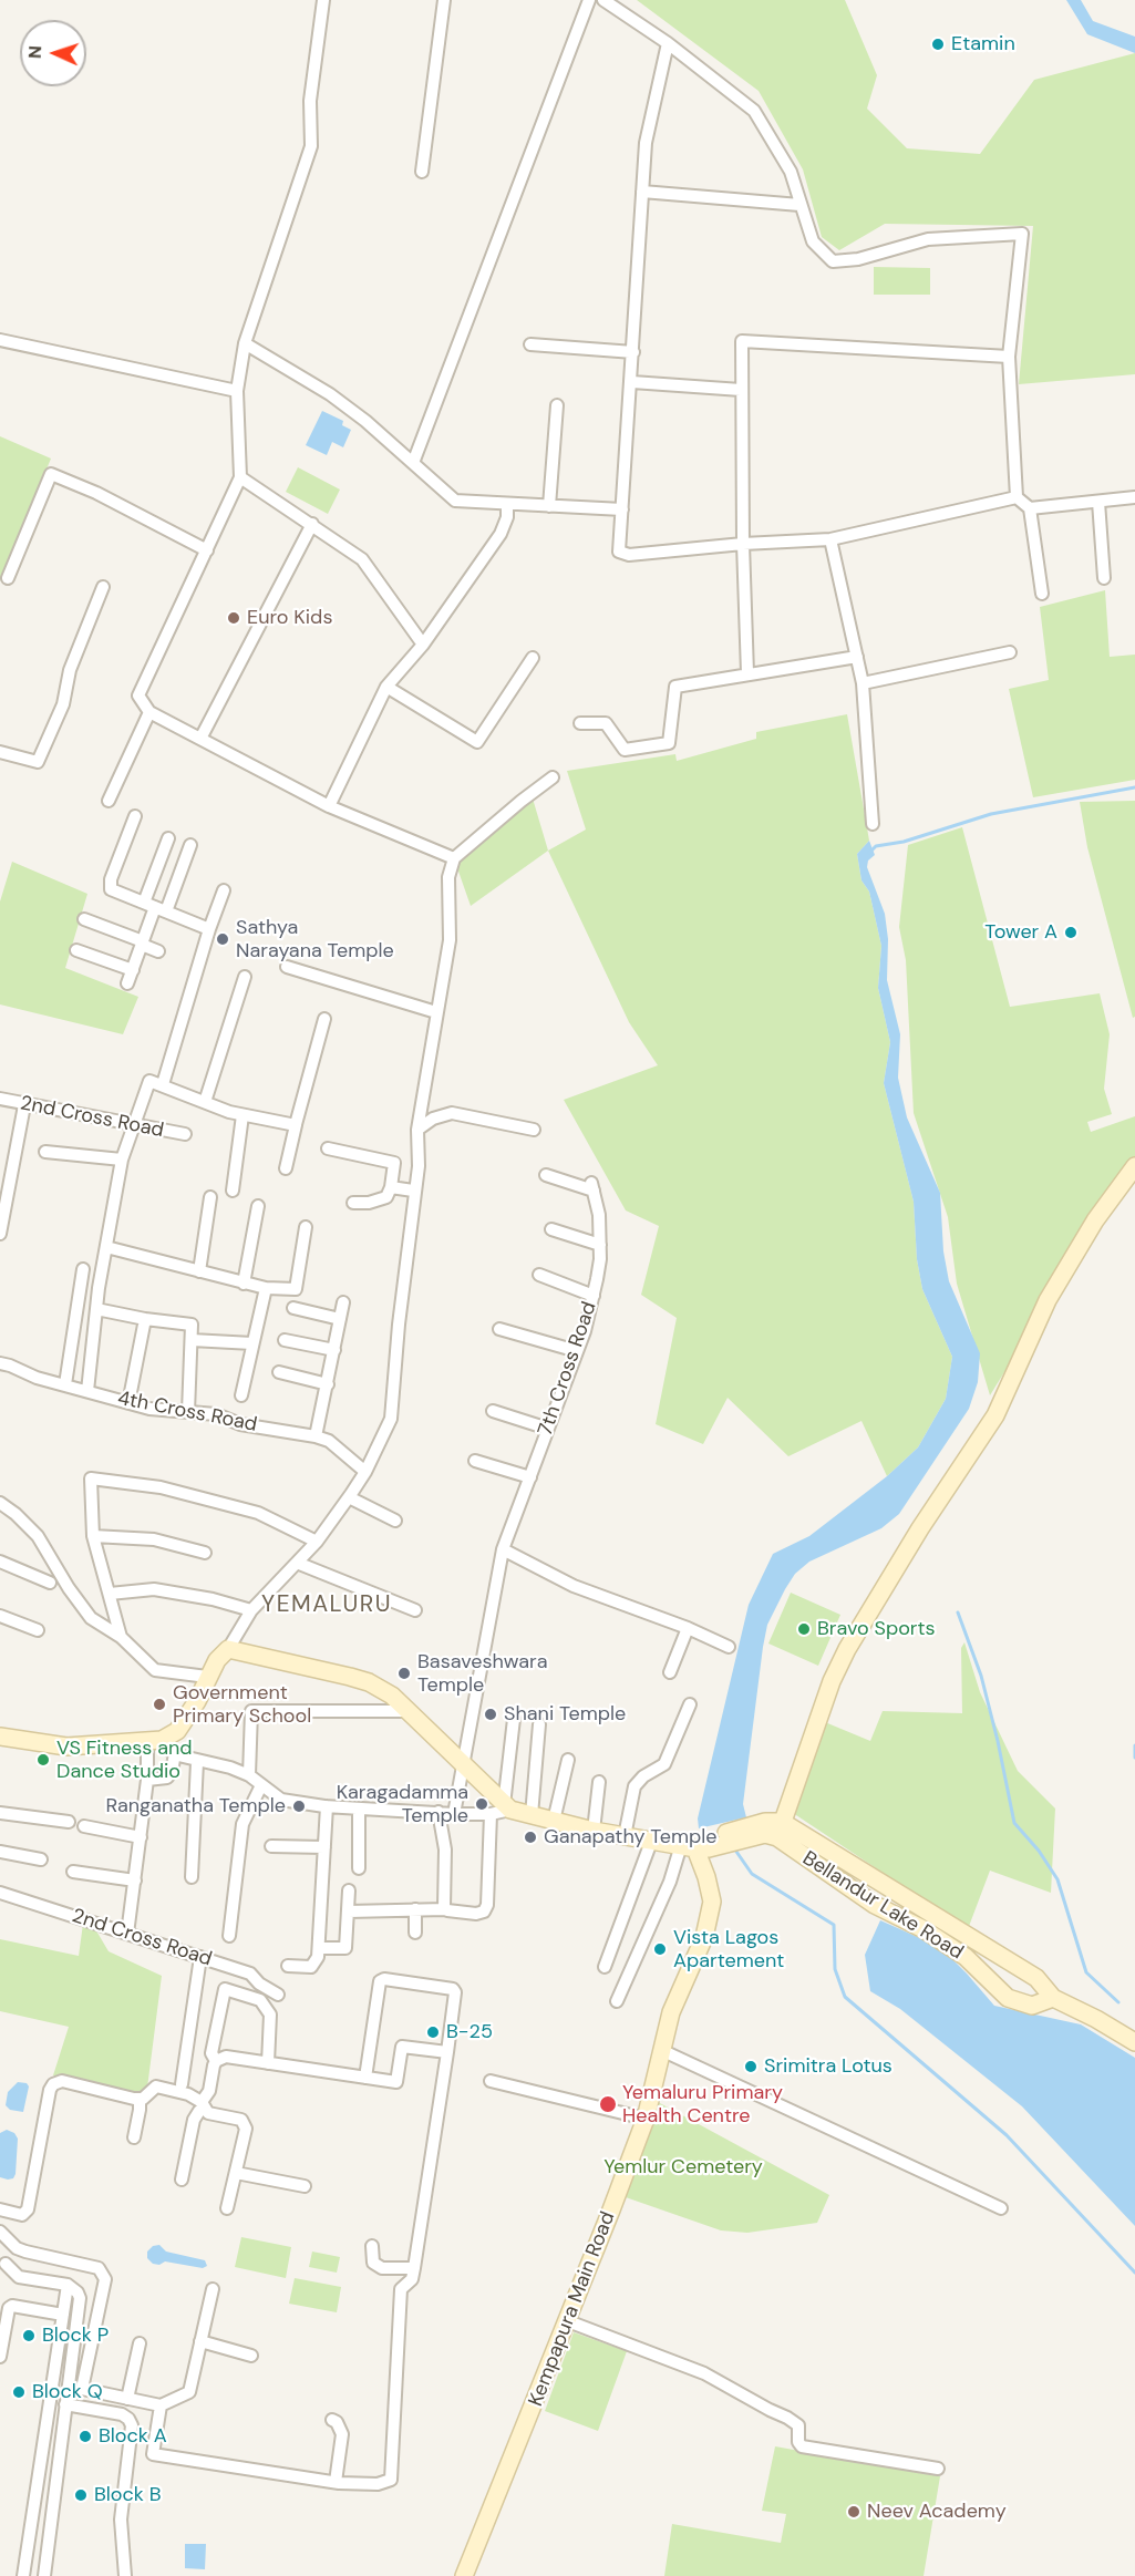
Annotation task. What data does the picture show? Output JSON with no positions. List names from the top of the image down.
{
  "streets": {
    "street": [
      "2nd Cross Road",
      "7th Cross Road",
      "4th Cross Road",
      "Bellandur Lake Road",
      "Kempapura Main Road"
    ]
  },
  "districts": ["YEMALURU"],
  "parks": ["Yemlur Cemetery"],
  "places": [
    "Etamin",
    "Euro Kids",
    "Tower A",
    "Sathya Narayana Temple",
    "Bravo Sports",
    "Basaveshwara Temple",
    "Government Primary School",
    "Shani Temple",
    "VS Fitness and Dance Studio",
    "Karagadamma Temple",
    "Ranganatha Temple",
    "Ganapathy Temple",
    "Vista Lagos Apartement",
    "B-25",
    "Srimitra Lotus",
    "Yemaluru Primary Health Centre",
    "Block P",
    "Block Q",
    "Block A",
    "Block B",
    "Neev Academy"
  ],
  "north": "left"
}
